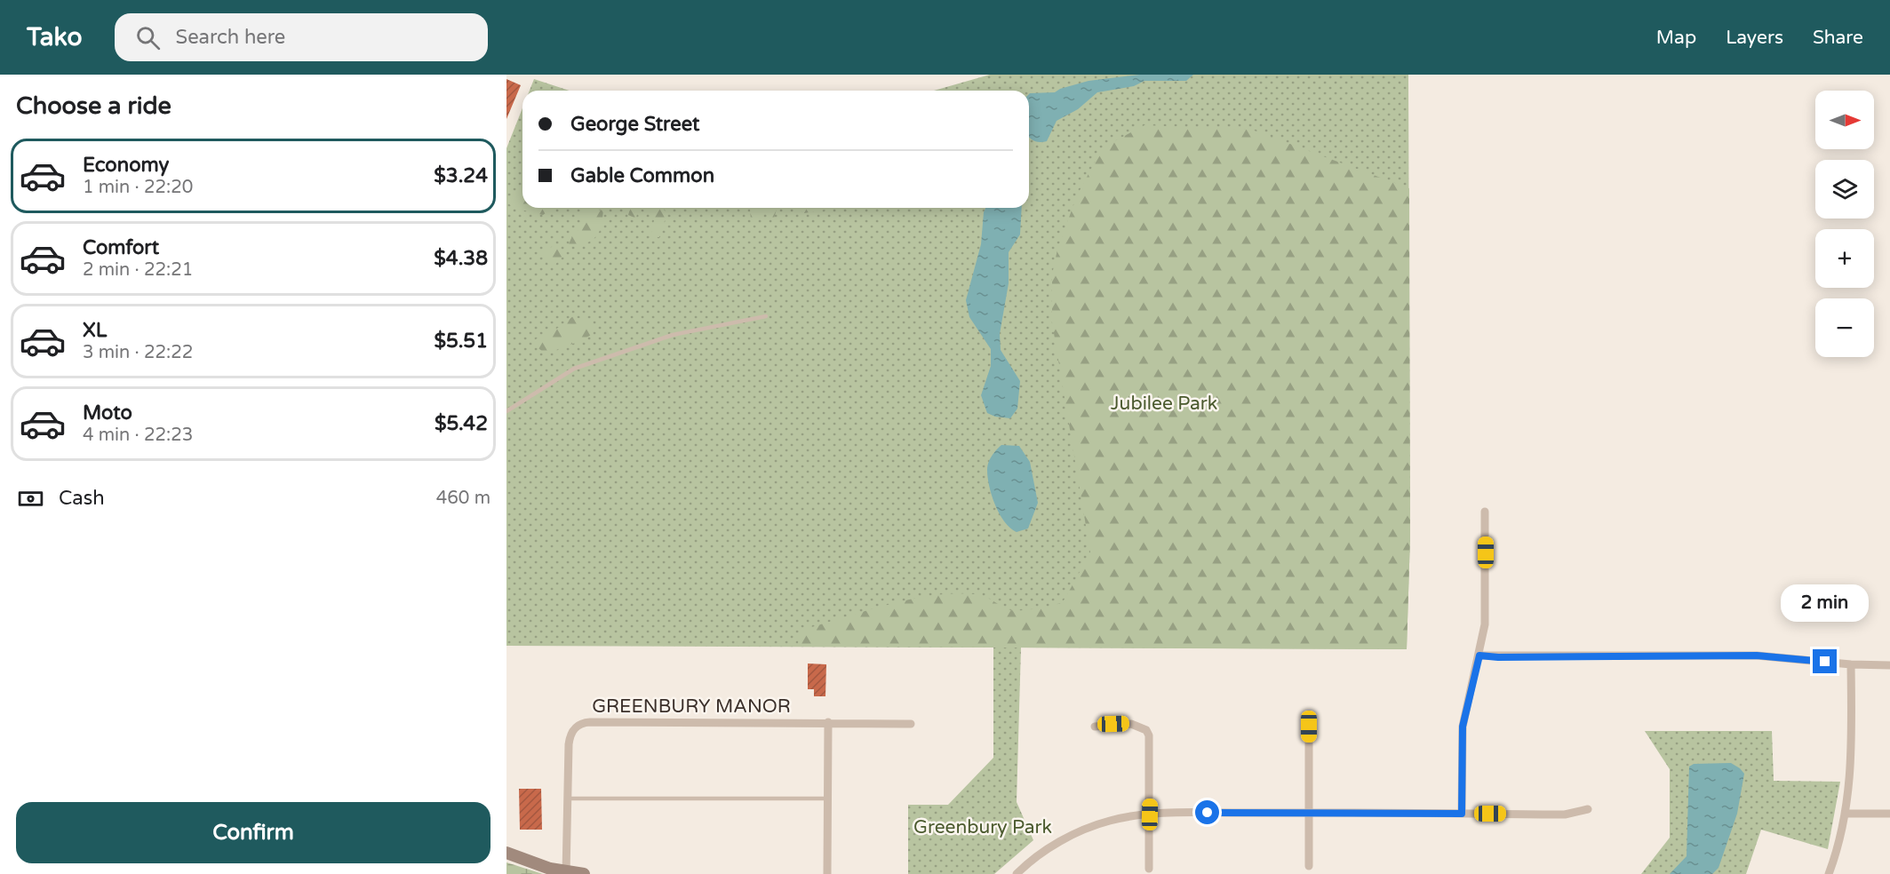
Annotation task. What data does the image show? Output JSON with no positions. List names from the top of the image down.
{
  "streets": {
    "street": ["GREENBURY MANOR"]
  },
  "parks": ["Jubilee Park", "Greenbury Park"],
  "north": "right",
  "page": {
    "header": "Tako",
    "search": "Search here",
    "nav": ["Map", "Layers", "Share"],
    "heading": "Choose a ride",
    "map_buttons": ["+", "−"],
    "banner": ["George Street", "Gable Common"],
    "list": [
      {
        "name": "Economy",
        "note": "1 min · 22:20",
        "value": "$3.24"
      },
      {
        "name": "Comfort",
        "note": "2 min · 22:21",
        "value": "$4.38"
      },
      {
        "name": "XL",
        "note": "3 min · 22:22",
        "value": "$5.51"
      },
      {
        "name": "Moto",
        "note": "4 min · 22:23",
        "value": "$5.42"
      }
    ],
    "pay": ["Cash", "460 m"],
    "bubble": "2 min",
    "buttons": "Confirm"
  }
}
